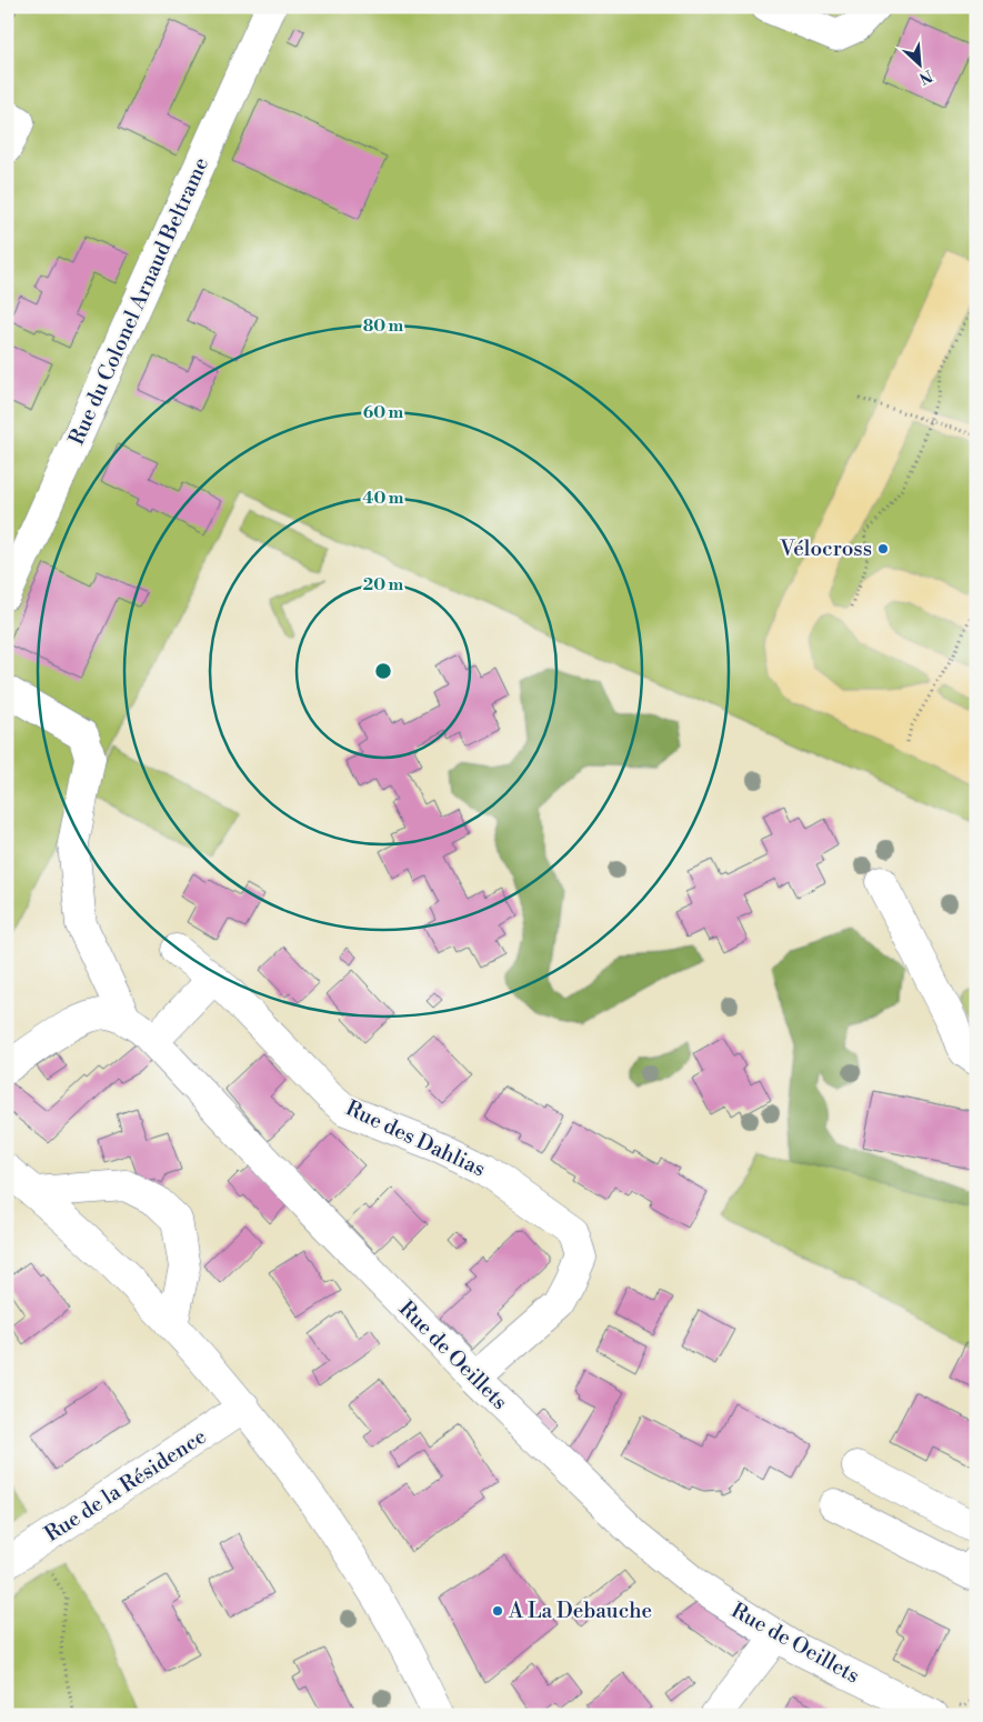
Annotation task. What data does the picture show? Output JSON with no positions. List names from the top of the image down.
{
  "streets": {
    "street": [
      "Rue du Colonel Arnaud Beltrame",
      "Rue des Dahlias",
      "Rue de Oeillets",
      "Rue de la Résidence"
    ]
  },
  "crossings": [
    ["Rue des Dahlias", "Rue de Oeillets"]
  ],
  "places": ["Vélocross", "A La Debauche"],
  "north": "bottom right",
  "rings": [
    "80 m",
    "60 m",
    "40 m",
    "20 m"
  ]
}
